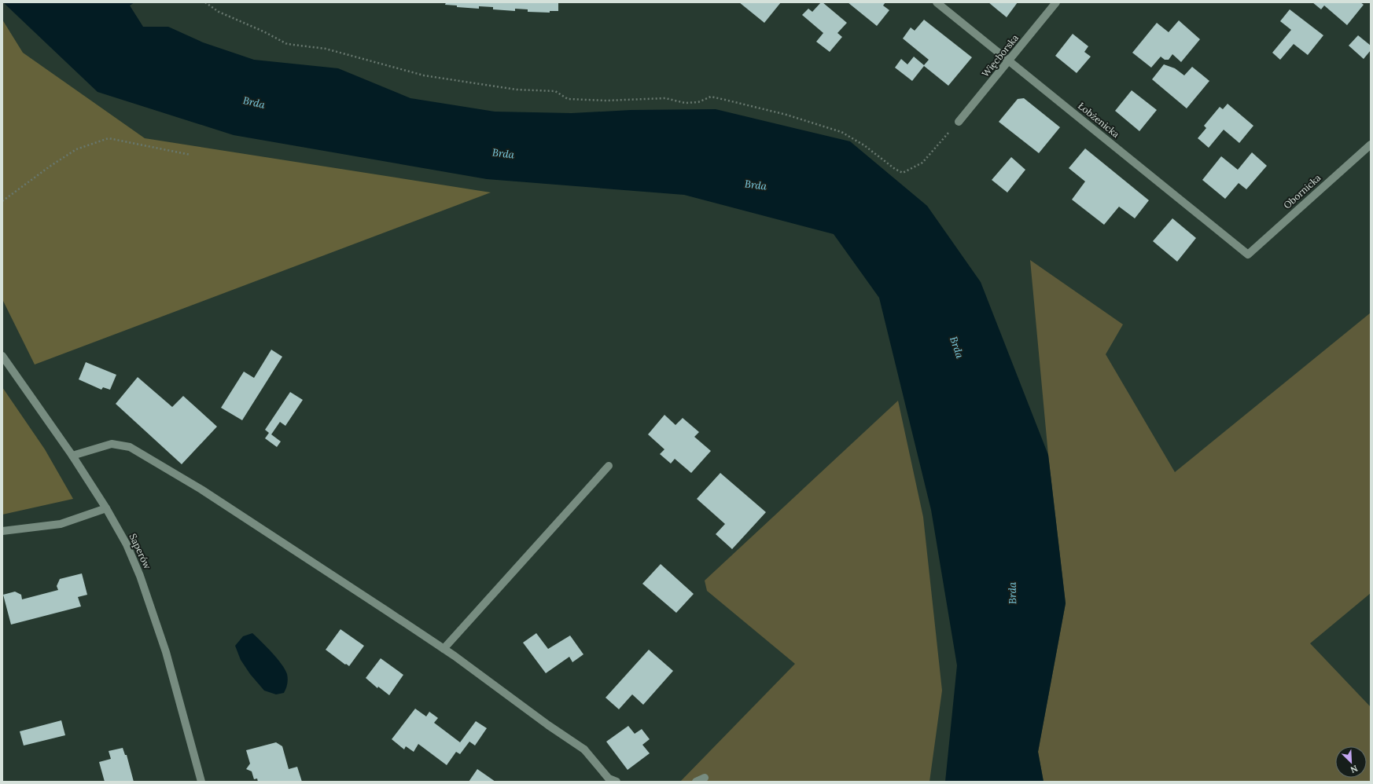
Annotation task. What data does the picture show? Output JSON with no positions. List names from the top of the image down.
{
  "streets": {
    "street": [
      "Więcborska",
      "Łobżenicka",
      "Obornicka",
      "Saperów"
    ]
  },
  "crossings": [
    ["Więcborska", "Łobżenicka"],
    ["Łobżenicka", "Obornicka"]
  ],
  "water": ["Brda"],
  "north": "bottom right"
}
